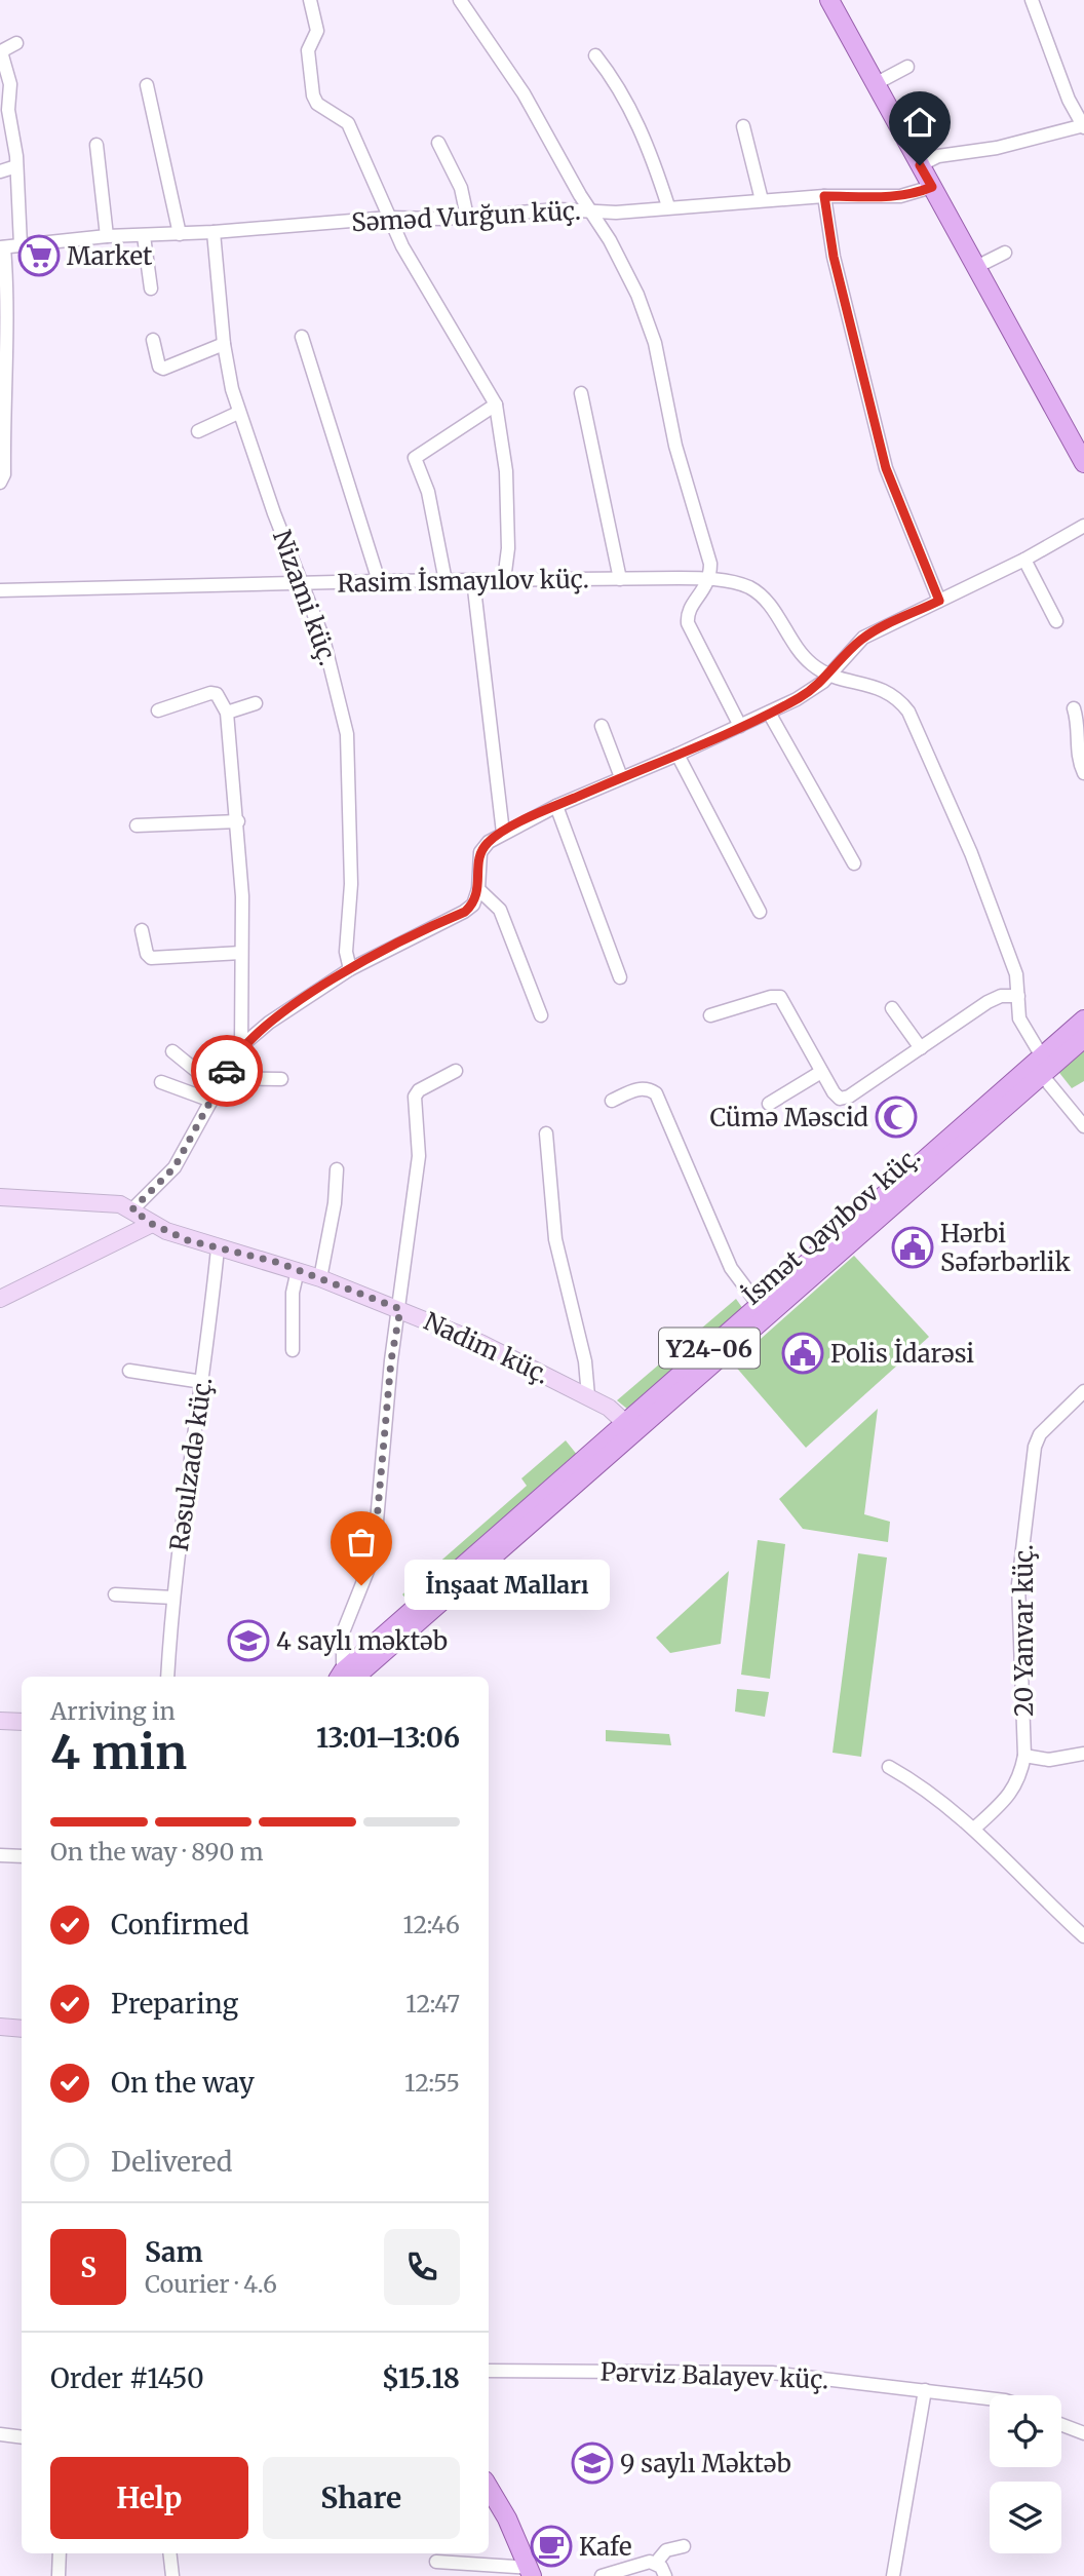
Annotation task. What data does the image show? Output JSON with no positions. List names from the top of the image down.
{
  "streets": {
    "main road": ["İsmət Qayıbov küç.", "Nadim küç.", "Y24-06"],
    "street": [
      "Səməd Vurğun küç.",
      "Rasim İsmayılov küç.",
      "Nizami küç.",
      "Rəsulzadə küç.",
      "20 Yanvar küç.",
      "Pərviz Balayev küç."
    ]
  },
  "crossings": [
    ["Səməd Vurğun küç.", "Nizami küç."],
    ["Rasim İsmayılov küç.", "Nizami küç."],
    ["İsmət Qayıbov küç.", "Nadim küç."],
    ["Nadim küç.", "Rəsulzadə küç."]
  ],
  "places": {
    "supermarket": ["Market"],
    "mosque": ["Cümə Məscid"],
    "public building": ["Hərbi Səfərbərlik", "Polis İdarəsi"],
    "other": ["İnşaat Malları"],
    "school or university": ["4 saylı məktəb", "9 saylı Məktəb"],
    "cafe": ["Kafe"]
  },
  "page": {
    "bubble": "İnşaat Malları",
    "heading": ["4 min", "Arriving in", "13:01–13:06"],
    "panel": [
      "Sam",
      "Courier · 4.6",
      "Order #1450",
      "$15.18"
    ],
    "bar": "On the way · 890 m",
    "list": [
      ["Confirmed", "12:46"],
      ["Preparing", "12:47"],
      ["On the way", "12:55"],
      "Delivered"
    ],
    "round": "S",
    "buttons": ["Help", "Share"]
  }
}
